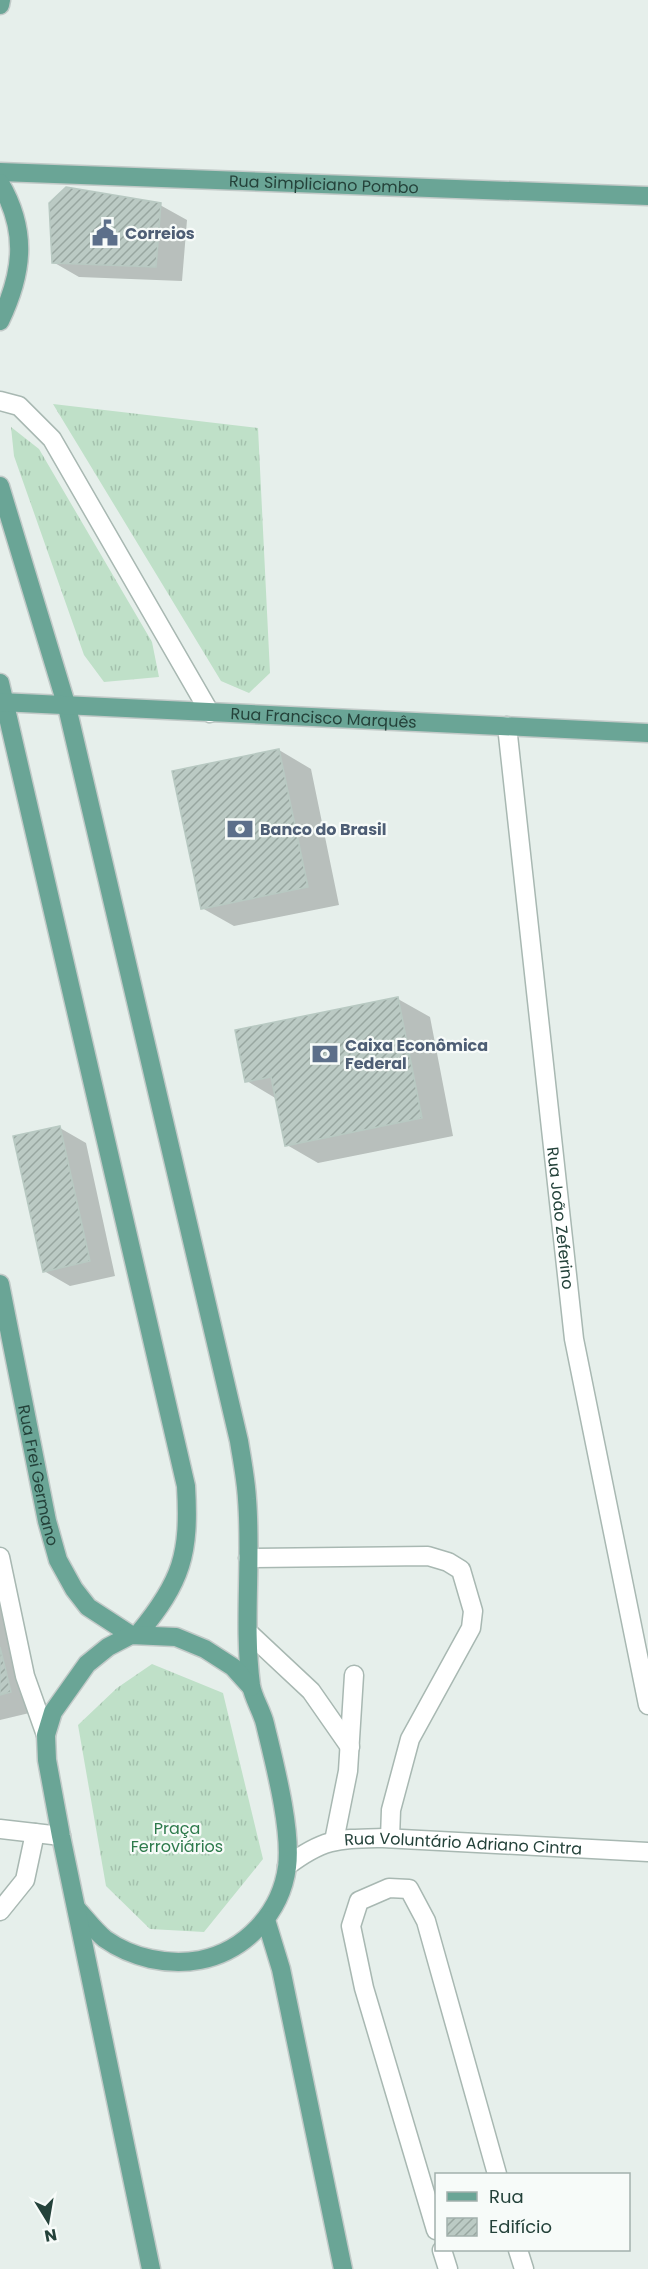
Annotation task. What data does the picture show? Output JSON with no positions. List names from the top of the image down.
{
  "streets": {
    "main road": ["Rua Simpliciano Pombo", "Rua Francisco Marquês", "Rua Frei Germano"],
    "street": ["Rua João Zeferino", "Rua Voluntário Adriano Cintra"]
  },
  "crossings": [
    ["Rua Francisco Marquês", "Rua João Zeferino"]
  ],
  "parks": ["Praça Ferroviários"],
  "places": {
    "public building": ["Correios"],
    "bank": ["Banco do Brasil", "Caixa Econômica Federal"]
  },
  "legend": ["Rua", "Edifício"],
  "north": "bottom"
}
